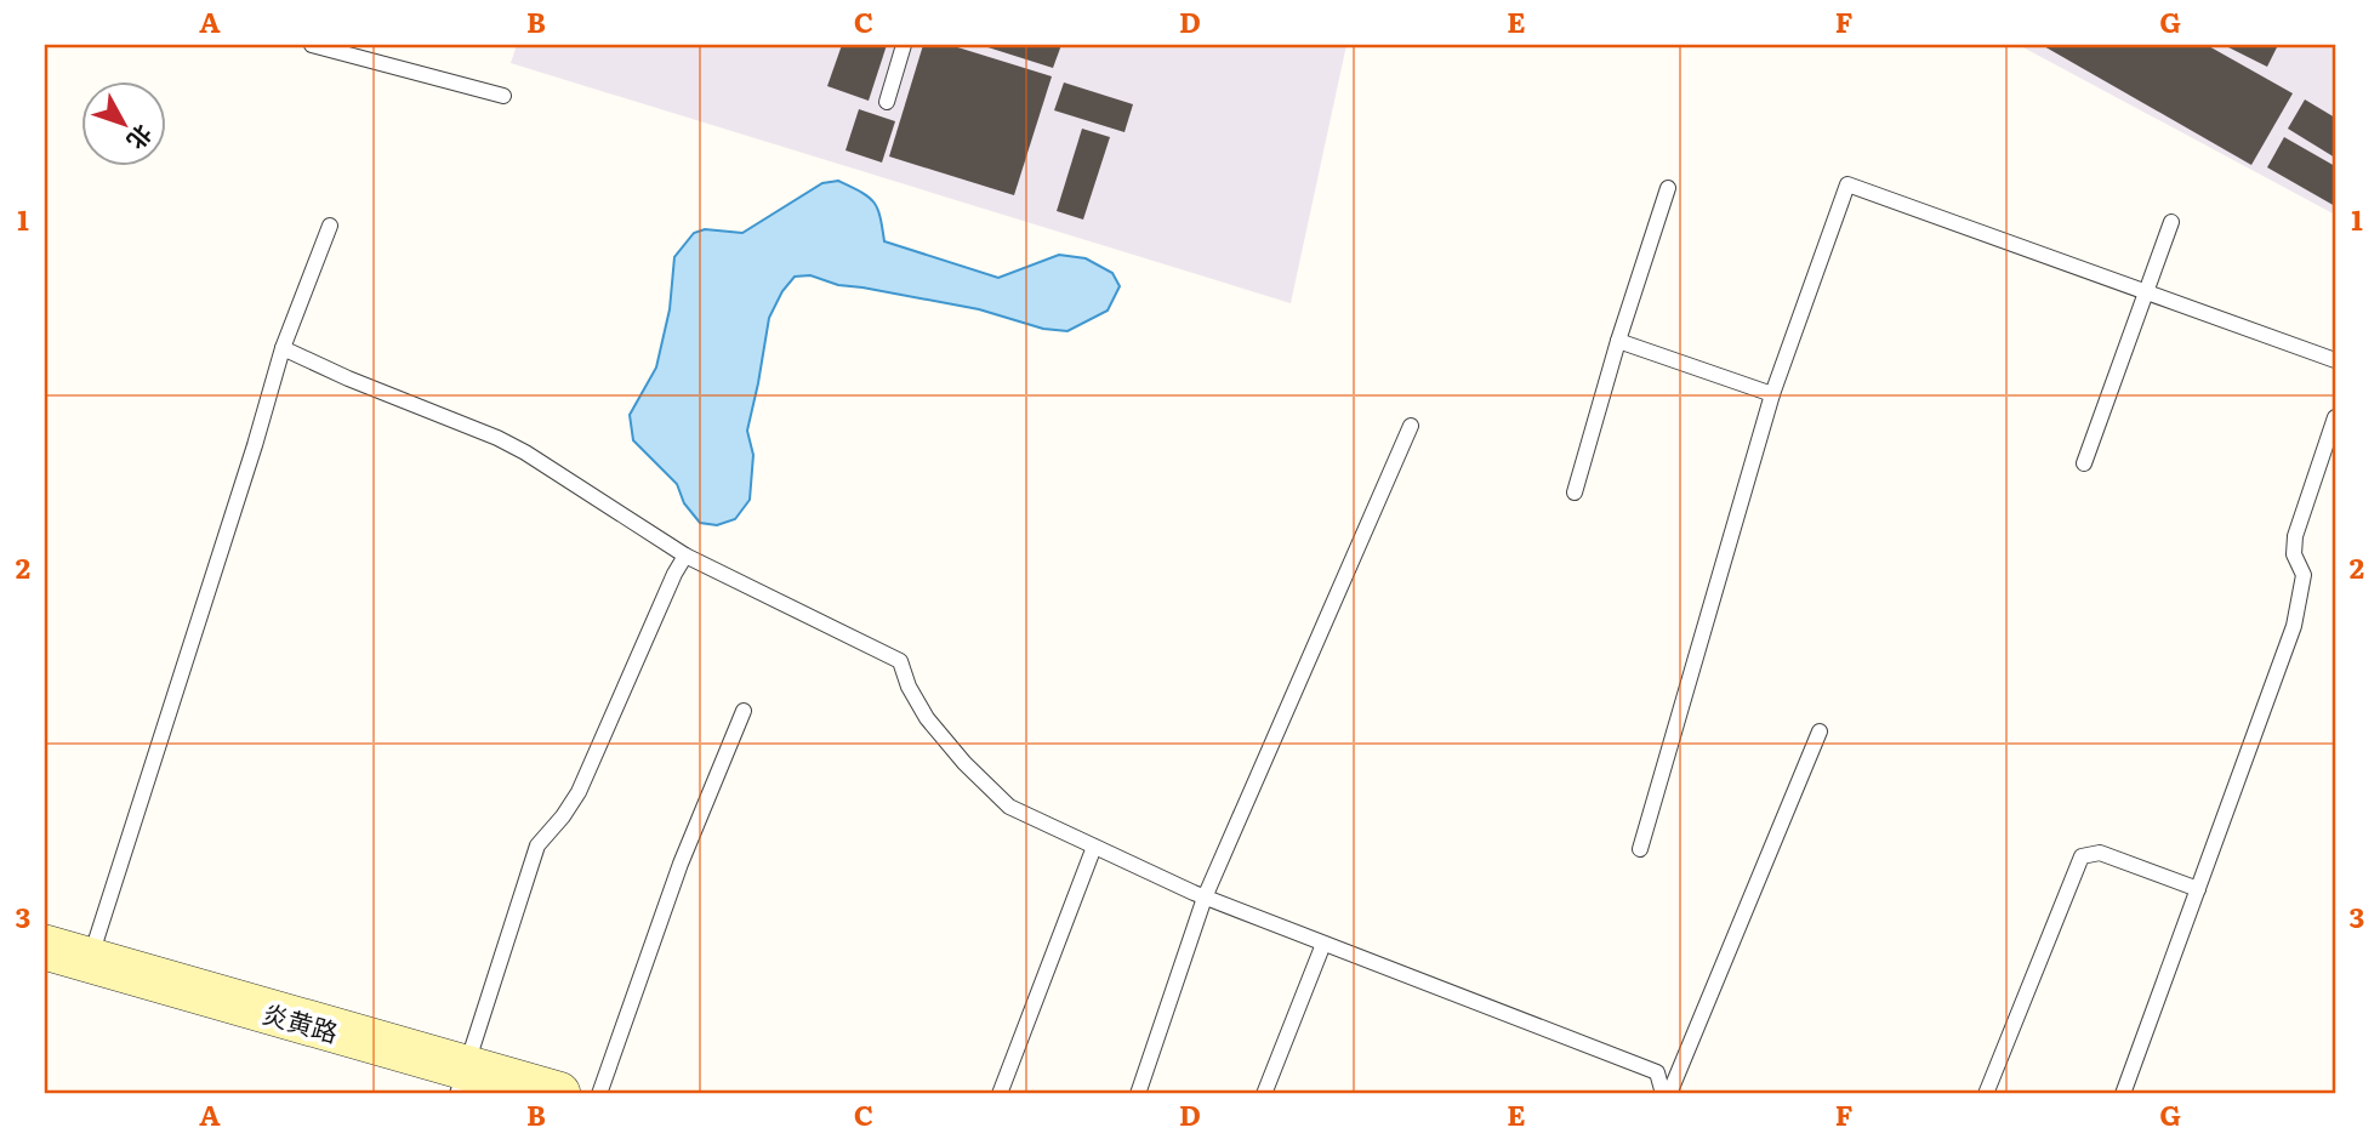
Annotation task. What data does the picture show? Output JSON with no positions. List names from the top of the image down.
{
  "streets": {
    "street": ["炎黄路"]
  },
  "north": "bottom right",
  "grid": {
    "columns": [
      "A",
      "B",
      "C",
      "D",
      "E",
      "F",
      "G"
    ],
    "rows": ["1", "2", "3"]
  }
}
